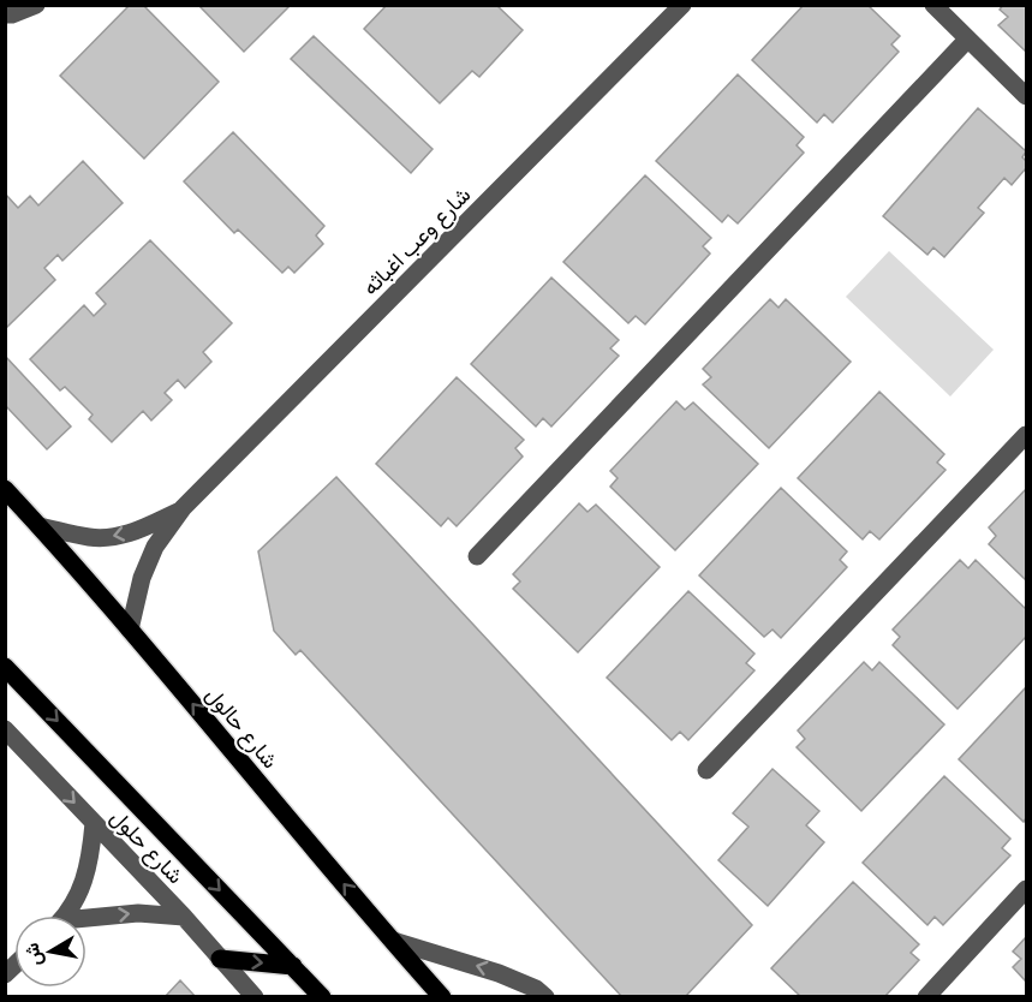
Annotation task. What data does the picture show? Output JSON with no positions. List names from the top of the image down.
{
  "streets": {
    "main road": ["شارع حالول"],
    "street": ["شارع وعب اغباثه", "شارع حلول"]
  },
  "crossings": [
    ["شارع وعب اغباثه", "شارع حالول"]
  ],
  "one_way": ["شارع حلول"],
  "north": "left"
}
